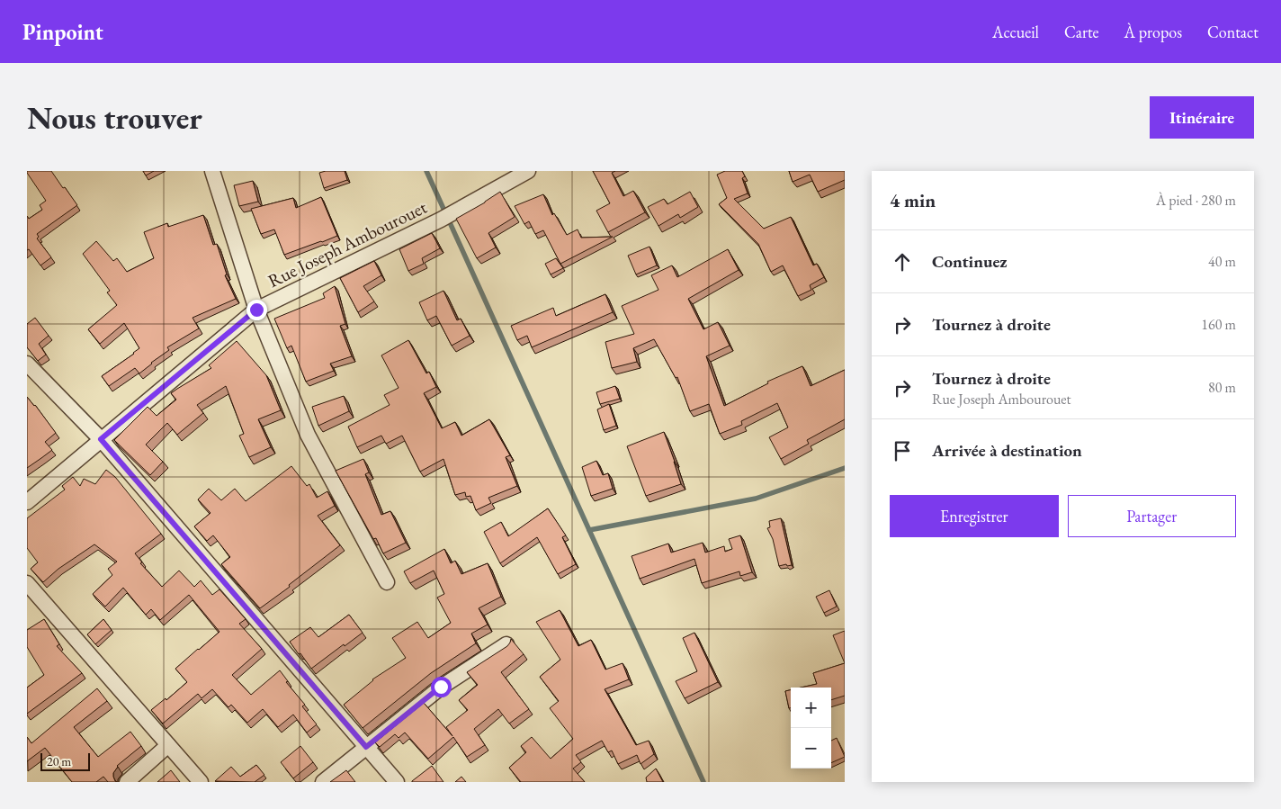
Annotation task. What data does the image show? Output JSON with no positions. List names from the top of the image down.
{
  "streets": {
    "street": ["Rue Joseph Ambourouet"]
  },
  "scale_bar": "20 m",
  "page": {
    "header": "Pinpoint",
    "nav": [
      "Accueil",
      "Carte",
      "À propos",
      "Contact"
    ],
    "buttons": [
      "Itinéraire",
      ["Enregistrer", "Partager"]
    ],
    "title": "Nous trouver",
    "heading": ["4 min", "À pied · 280 m"],
    "list": [
      ["Continuez", "40 m"],
      ["Tournez à droite", "160 m"],
      ["Tournez à droite", "Rue Joseph Ambourouet", "80 m"],
      "Arrivée à destination"
    ],
    "map_buttons": ["+", "−"],
    "scale": "20 m"
  }
}
